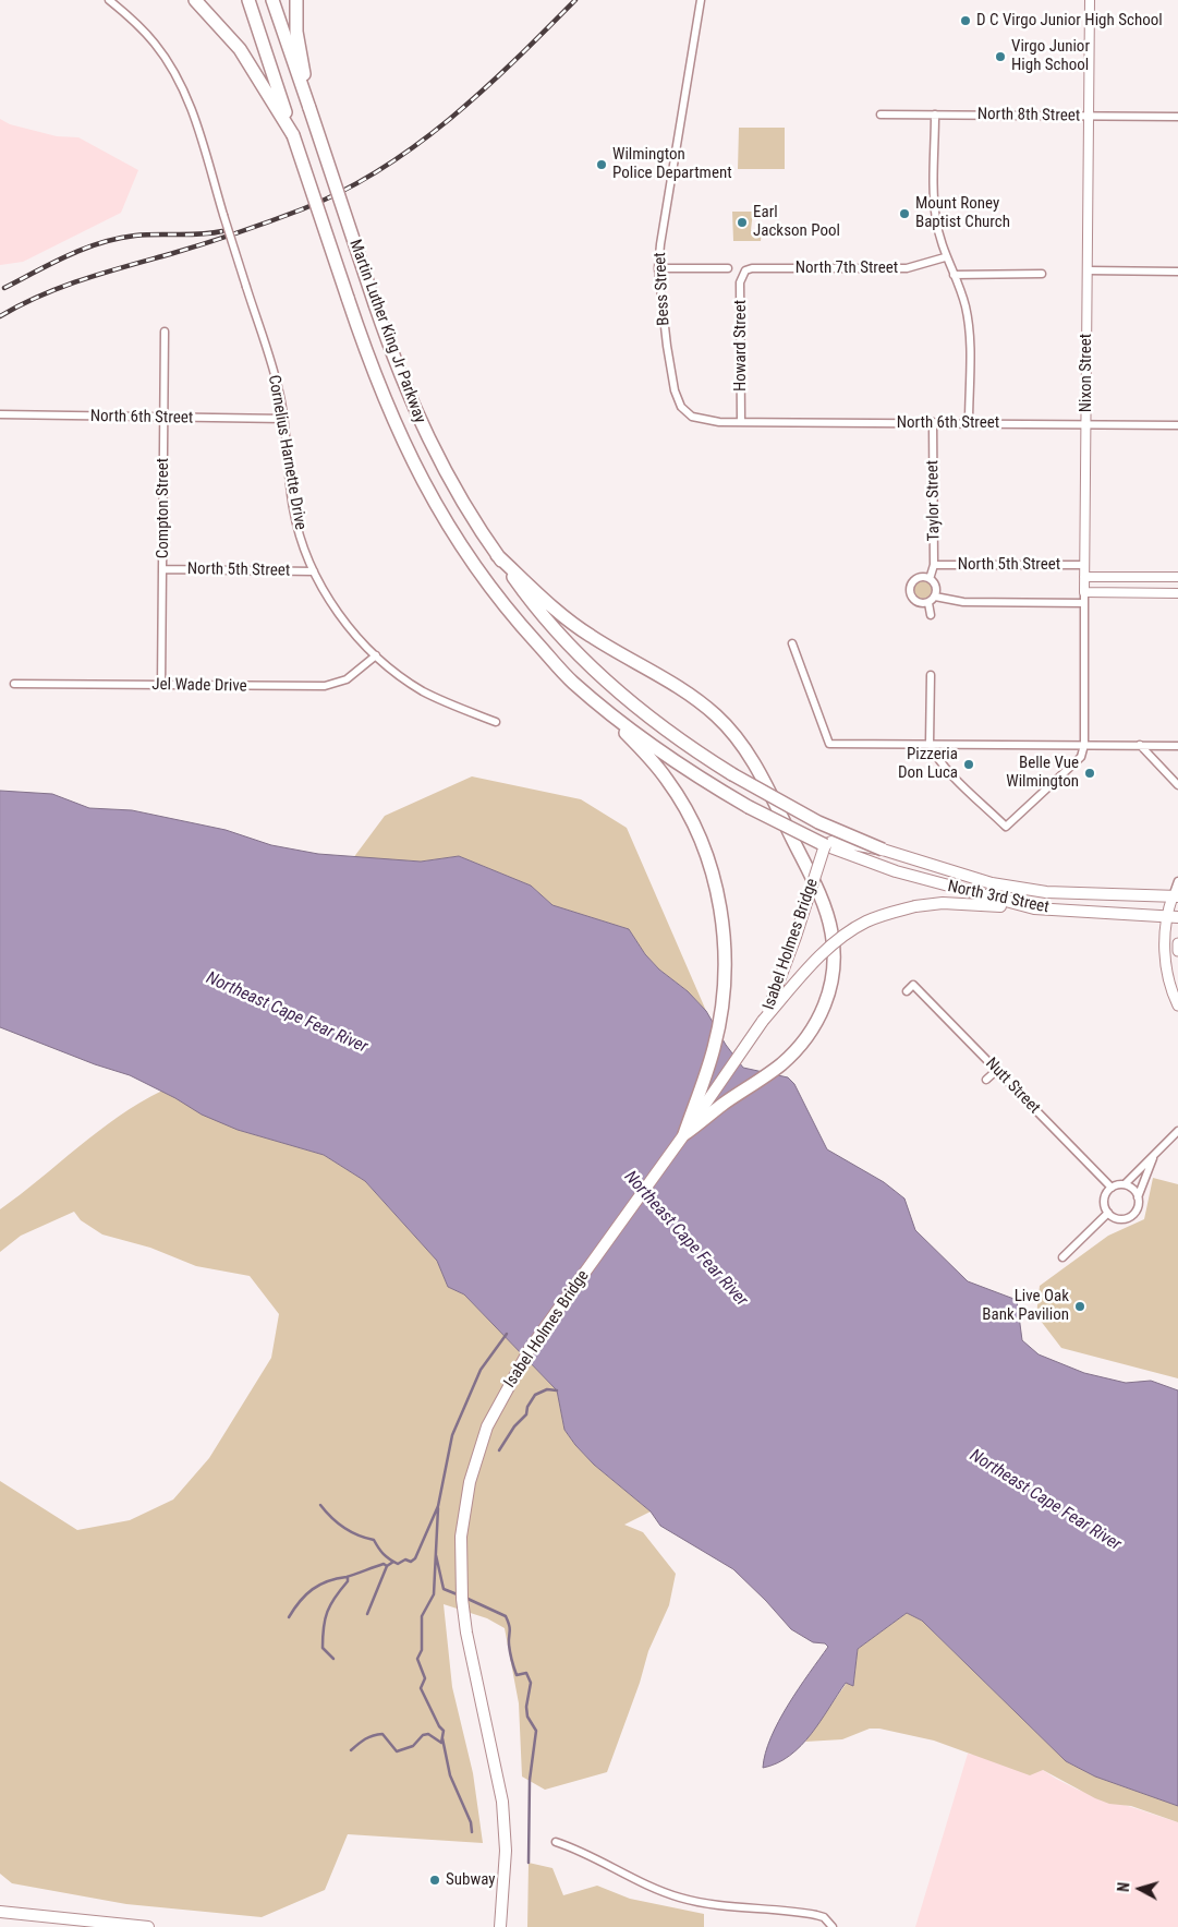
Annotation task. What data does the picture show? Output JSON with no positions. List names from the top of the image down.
{
  "streets": {
    "highway": ["Martin Luther King Jr Parkway"],
    "main road": ["North 3rd Street", "Isabel Holmes Bridge"],
    "street": [
      "North 8th Street",
      "North 7th Street",
      "Bess Street",
      "Howard Street",
      "Nixon Street",
      "North 6th Street",
      "Cornelius Harnette Drive",
      "Taylor Street",
      "Compton Street",
      "North 5th Street",
      "Jel Wade Drive",
      "Nutt Street"
    ]
  },
  "crossings": [
    ["North 8th Street", "Nixon Street"],
    ["North 7th Street", "Howard Street"],
    ["Bess Street", "North 6th Street"],
    ["Martin Luther King Jr Parkway", "North 3rd Street"],
    ["Martin Luther King Jr Parkway", "Isabel Holmes Bridge"],
    ["Howard Street", "North 6th Street"],
    ["Nixon Street", "North 6th Street"],
    ["Nixon Street", "North 5th Street"],
    ["North 6th Street", "Cornelius Harnette Drive"],
    ["North 6th Street", "Taylor Street"],
    ["North 6th Street", "Compton Street"],
    ["Cornelius Harnette Drive", "North 5th Street"],
    ["Cornelius Harnette Drive", "Jel Wade Drive"],
    ["Taylor Street", "North 5th Street"],
    ["Compton Street", "North 5th Street"],
    ["Compton Street", "Jel Wade Drive"],
    ["North 3rd Street", "Isabel Holmes Bridge"]
  ],
  "water": ["Northeast Cape Fear River"],
  "places": [
    "D C Virgo Junior High School",
    "Virgo Junior High School",
    "Wilmington Police Department",
    "Mount Roney Baptist Church",
    "Earl Jackson Pool",
    "Pizzeria Don Luca",
    "Belle Vue Wilmington",
    "Live Oak Bank Pavilion",
    "Subway"
  ],
  "north": "left"
}
